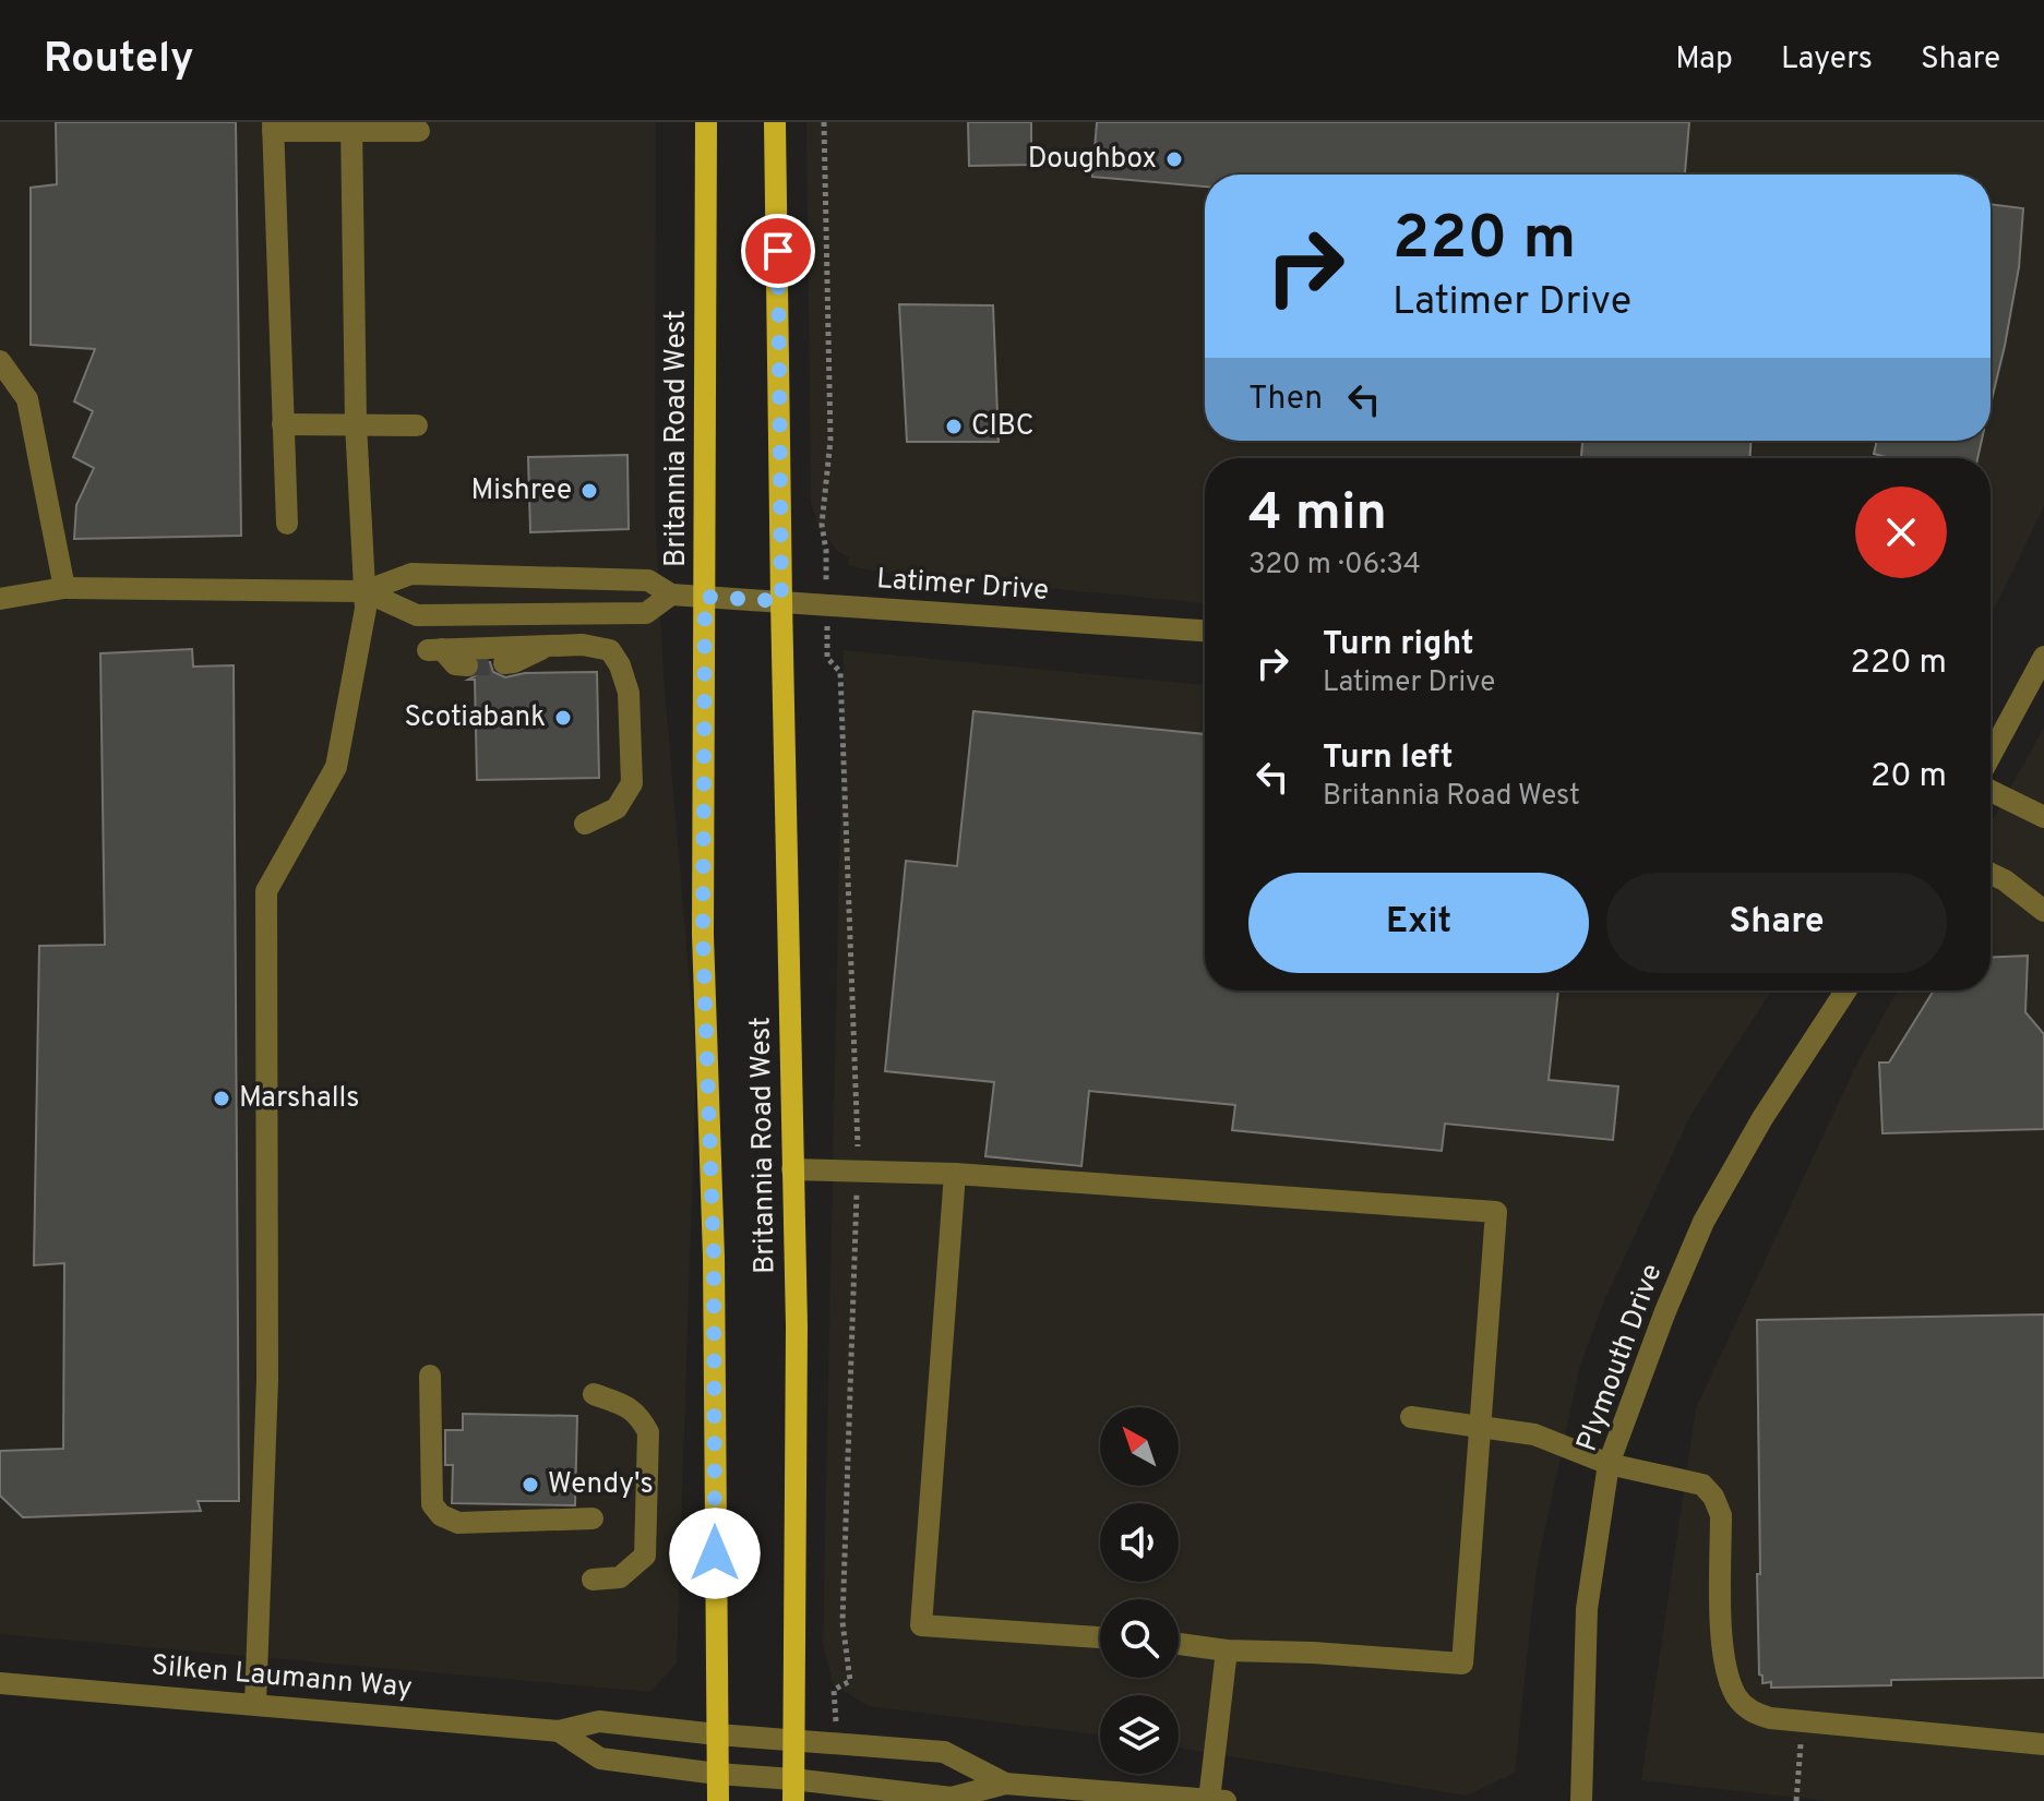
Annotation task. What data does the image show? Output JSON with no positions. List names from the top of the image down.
{
  "streets": {
    "main road": ["Britannia Road West"],
    "street": ["Latimer Drive", "Plymouth Drive", "Silken Laumann Way"]
  },
  "crossings": [
    ["Britannia Road West", "Latimer Drive"],
    ["Britannia Road West", "Silken Laumann Way"]
  ],
  "places": [
    "Doughbox",
    "CIBC",
    "Mishree",
    "Scotiabank",
    "Marshalls",
    "Wendy's"
  ],
  "north": "top left",
  "page": {
    "header": "Routely",
    "nav": ["Map", "Layers", "Share"],
    "turn": ["220 m", "Latimer Drive"],
    "then": "Then",
    "heading": ["4 min", "320 m · 06:34"],
    "list": [
      {
        "name": "Turn right",
        "note": "Latimer Drive",
        "value": "220 m"
      },
      {
        "name": "Turn left",
        "note": "Britannia Road West",
        "value": "20 m"
      }
    ],
    "buttons": ["Exit", "Share"]
  }
}
